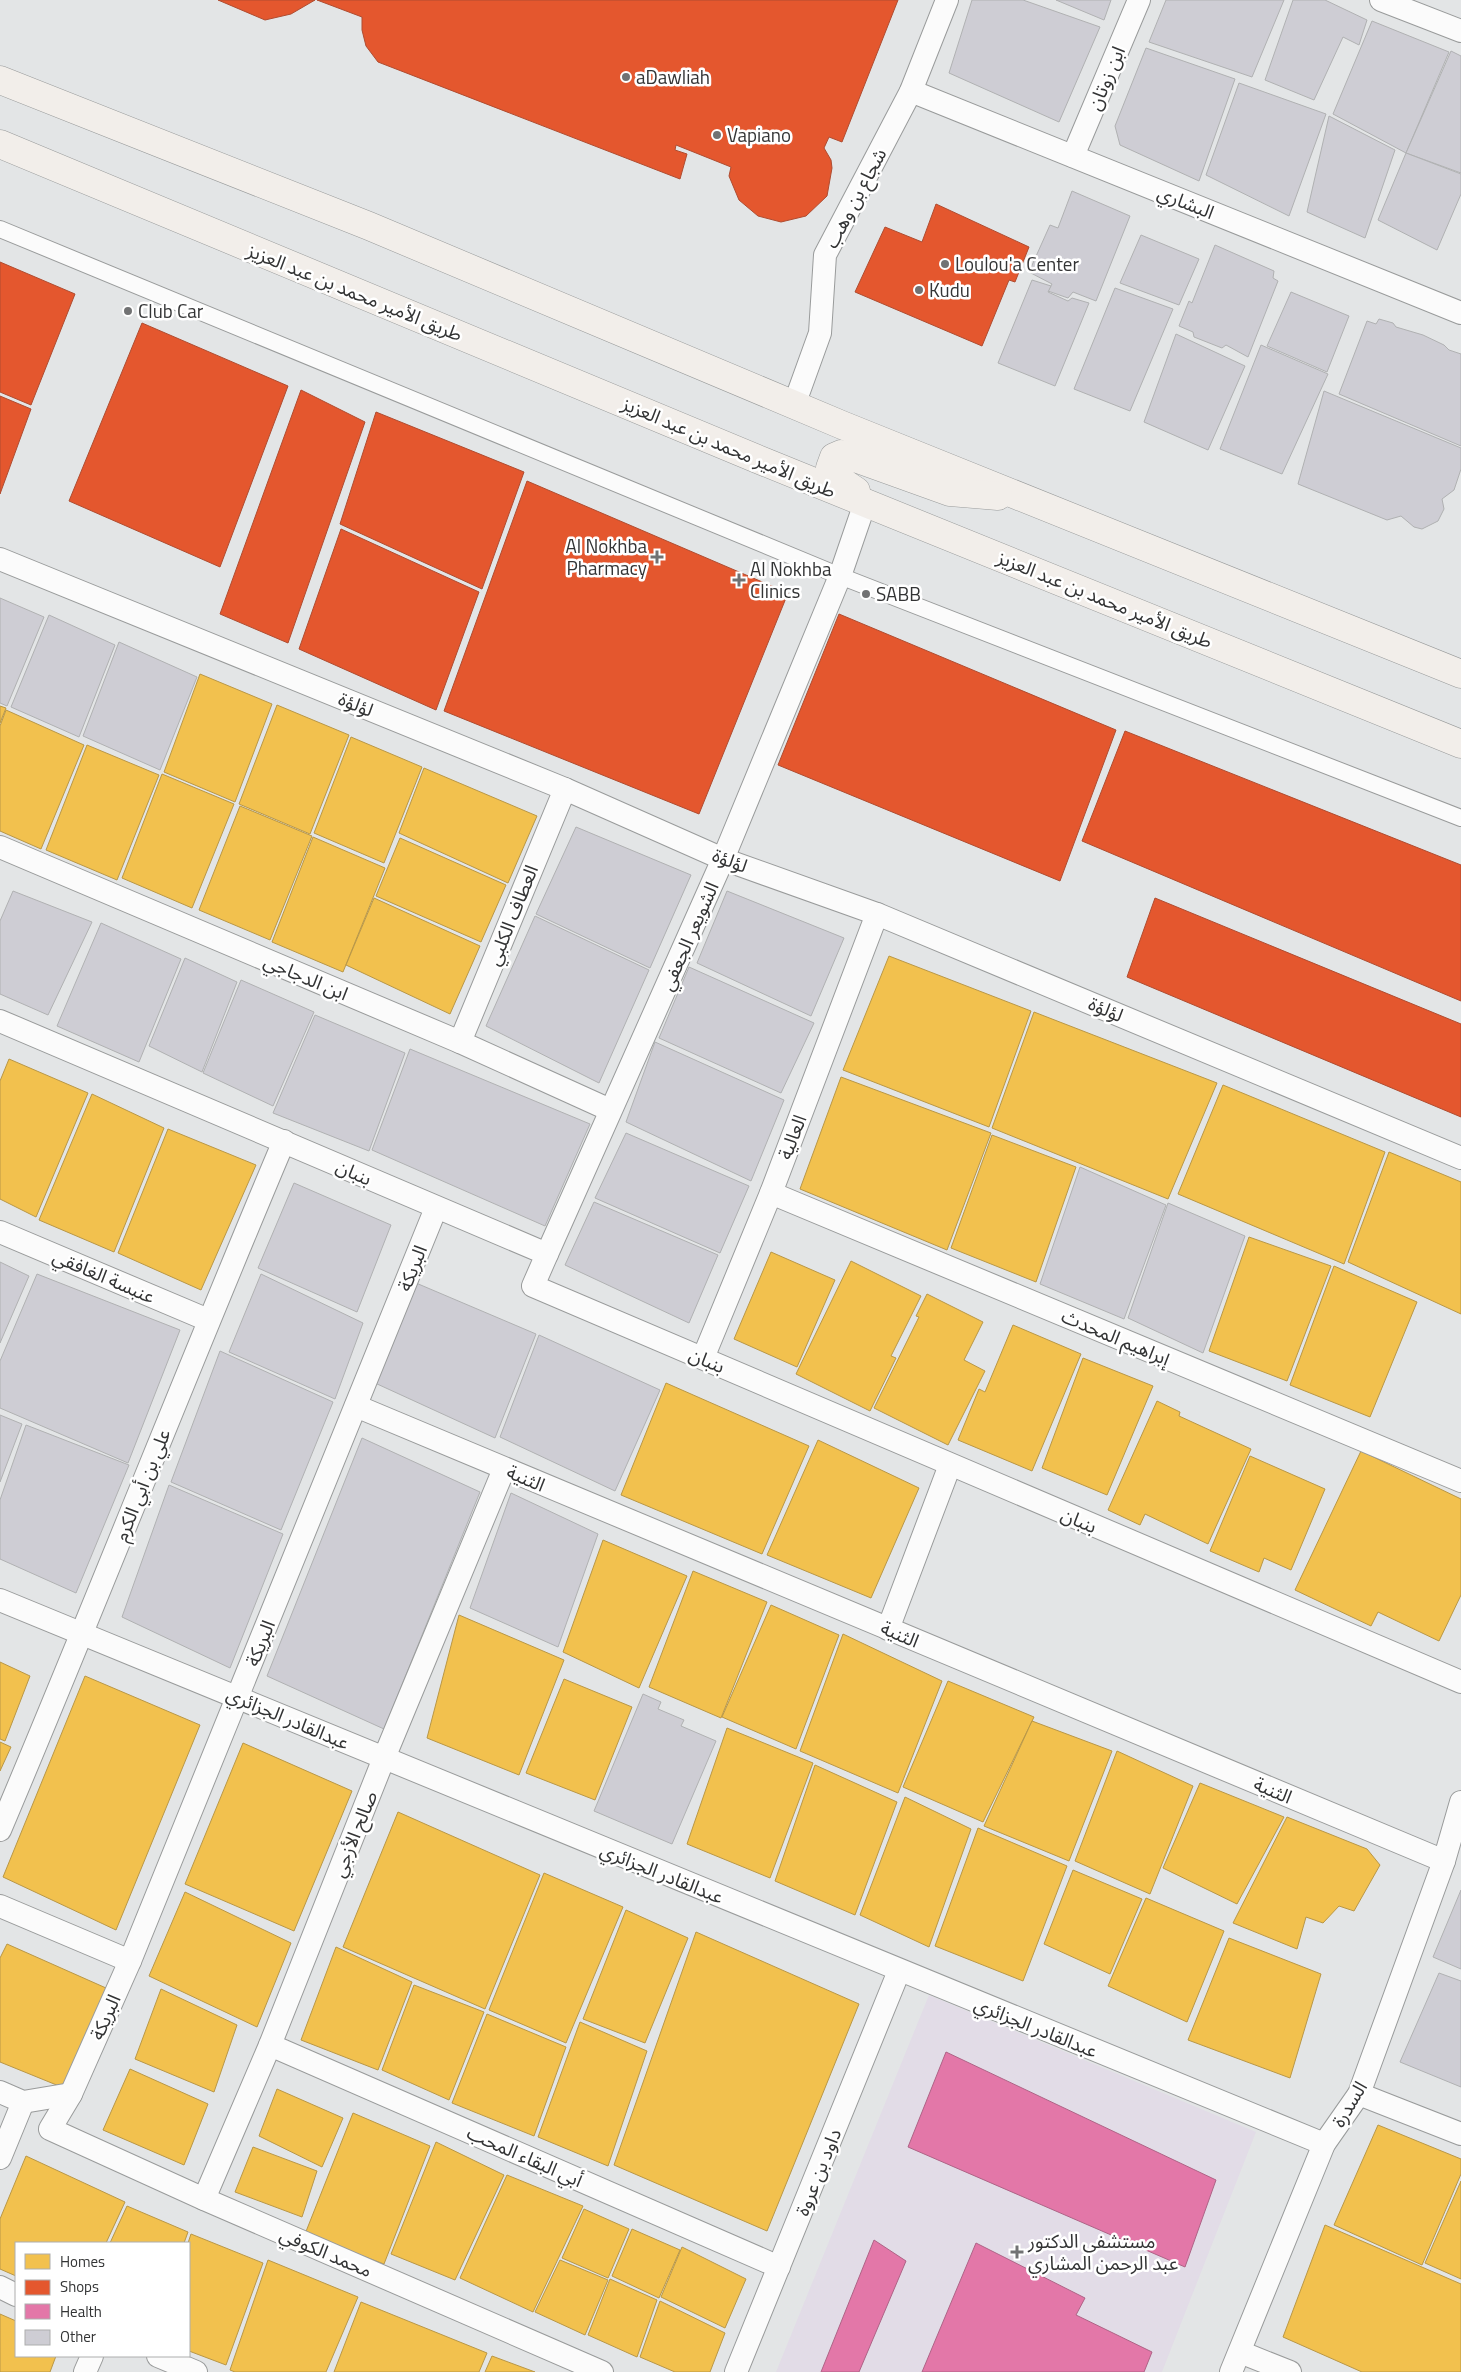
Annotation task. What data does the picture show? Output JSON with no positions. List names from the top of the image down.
{
  "streets": {
    "main road": ["طريق الأمير محمد بن عبد العزيز"],
    "street": [
      "ابن زوتان",
      "شجاع بن وهب",
      "البشاري",
      "لؤلؤة",
      "العطاف الكلبي",
      "الشويعر الجعفي",
      "ابن الدجاجي",
      "العالية",
      "بنبان",
      "البريكة",
      "عنبسة الغافقي",
      "إبراهيم المحدث",
      "الثنية",
      "علي بن أبي الكرم",
      "عبدالقادر الجزائري",
      "صالح الأزجي",
      "السدرة",
      "أبي البقاء المحب",
      "داود بن عروة",
      "محمد الكوفي"
    ]
  },
  "crossings": [
    ["ابن زوتان", "البشاري"],
    ["شجاع بن وهب", "البشاري"],
    ["طريق الأمير محمد بن عبد العزيز", "الشويعر الجعفي"],
    ["لؤلؤة", "العطاف الكلبي"],
    ["لؤلؤة", "الشويعر الجعفي"],
    ["لؤلؤة", "العالية"],
    ["العطاف الكلبي", "ابن الدجاجي"],
    ["الشويعر الجعفي", "ابن الدجاجي"],
    ["الشويعر الجعفي", "بنبان"],
    ["العالية", "بنبان"],
    ["العالية", "إبراهيم المحدث"],
    ["بنبان", "البريكة"],
    ["بنبان", "علي بن أبي الكرم"],
    ["البريكة", "الثنية"],
    ["البريكة", "عبدالقادر الجزائري"],
    ["البريكة", "محمد الكوفي"],
    ["عنبسة الغافقي", "علي بن أبي الكرم"],
    ["الثنية", "صالح الأزجي"],
    ["الثنية", "السدرة"],
    ["علي بن أبي الكرم", "عبدالقادر الجزائري"],
    ["عبدالقادر الجزائري", "صالح الأزجي"],
    ["عبدالقادر الجزائري", "السدرة"],
    ["عبدالقادر الجزائري", "داود بن عروة"],
    ["صالح الأزجي", "أبي البقاء المحب"],
    ["صالح الأزجي", "محمد الكوفي"],
    ["أبي البقاء المحب", "داود بن عروة"]
  ],
  "places": {
    "other": [
      "aDawliah",
      "Vapiano",
      "Loulou'a Center",
      "Kudu",
      "Club Car",
      "SABB"
    ],
    "health": ["Al Nokhba Pharmacy", "Al Nokhba Clinics", "مستشفى الدكتور عبد الرحمن المشاري"]
  },
  "legend": [
    "Homes",
    "Shops",
    "Health",
    "Other"
  ]
}
